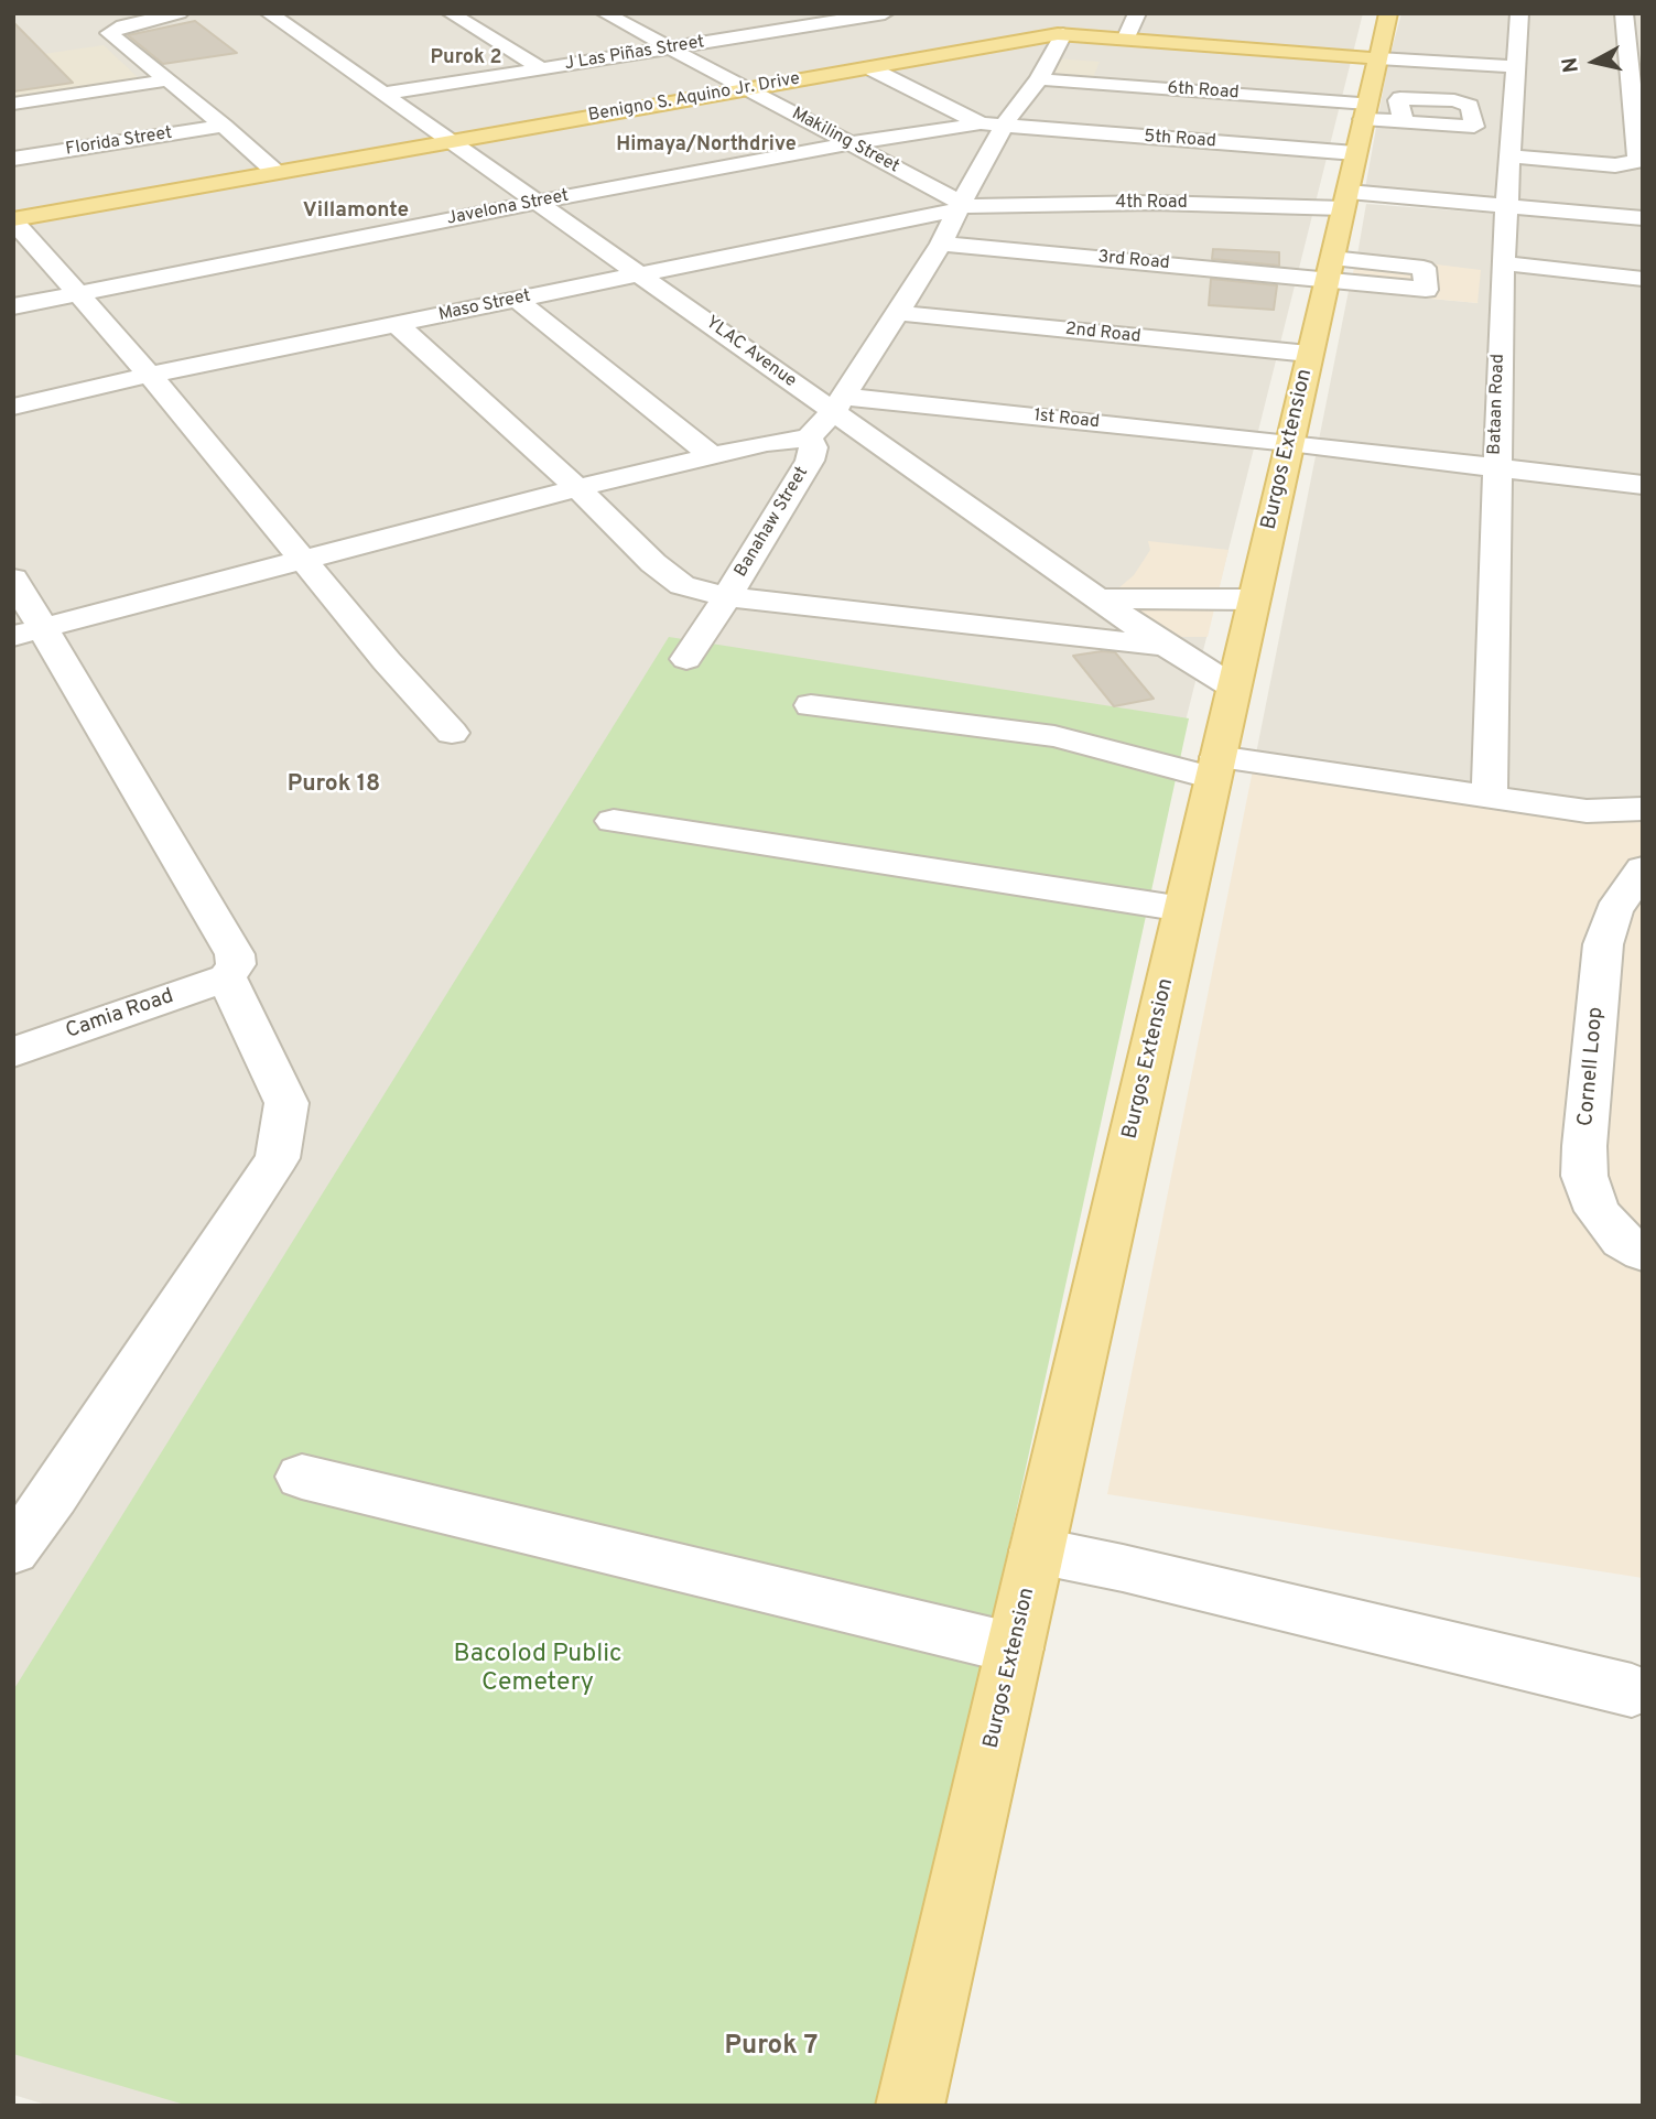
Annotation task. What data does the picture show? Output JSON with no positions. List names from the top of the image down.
{
  "streets": {
    "main road": ["Benigno S. Aquino Jr. Drive", "Burgos Extension"],
    "street": [
      "J Las Piñas Street",
      "6th Road",
      "5th Road",
      "Makiling Street",
      "Florida Street",
      "4th Road",
      "Javelona Street",
      "3rd Road",
      "Maso Street",
      "2nd Road",
      "YLAC Avenue",
      "Bataan Road",
      "1st Road",
      "Banahaw Street",
      "Camia Road",
      "Cornell Loop"
    ]
  },
  "crossings": [
    ["J Las Piñas Street", "Makiling Street"],
    ["J Las Piñas Street", "YLAC Avenue"],
    ["6th Road", "5th Road"],
    ["6th Road", "4th Road"],
    ["6th Road", "Burgos Extension"],
    ["6th Road", "Banahaw Street"],
    ["Benigno S. Aquino Jr. Drive", "Makiling Street"],
    ["Benigno S. Aquino Jr. Drive", "YLAC Avenue"],
    ["Benigno S. Aquino Jr. Drive", "Burgos Extension"],
    ["Benigno S. Aquino Jr. Drive", "Banahaw Street"],
    ["5th Road", "4th Road"],
    ["5th Road", "Javelona Street"],
    ["5th Road", "Burgos Extension"],
    ["5th Road", "Banahaw Street"],
    ["Makiling Street", "4th Road"],
    ["Makiling Street", "Javelona Street"],
    ["Makiling Street", "Maso Street"],
    ["Makiling Street", "Banahaw Street"],
    ["4th Road", "Maso Street"],
    ["4th Road", "Bataan Road"],
    ["4th Road", "Burgos Extension"],
    ["4th Road", "Banahaw Street"],
    ["Javelona Street", "YLAC Avenue"],
    ["Javelona Street", "Banahaw Street"],
    ["3rd Road", "Burgos Extension"],
    ["3rd Road", "Banahaw Street"],
    ["Maso Street", "YLAC Avenue"],
    ["Maso Street", "Banahaw Street"],
    ["2nd Road", "Burgos Extension"],
    ["2nd Road", "Banahaw Street"],
    ["YLAC Avenue", "1st Road"],
    ["YLAC Avenue", "Burgos Extension"],
    ["YLAC Avenue", "Banahaw Street"],
    ["Bataan Road", "1st Road"],
    ["1st Road", "Burgos Extension"],
    ["1st Road", "Banahaw Street"]
  ],
  "districts": [
    "Purok 2",
    "Himaya/Northdrive",
    "Villamonte",
    "Purok 18",
    "Purok 7"
  ],
  "parks": ["Bacolod Public Cemetery"],
  "north": "left"
}
